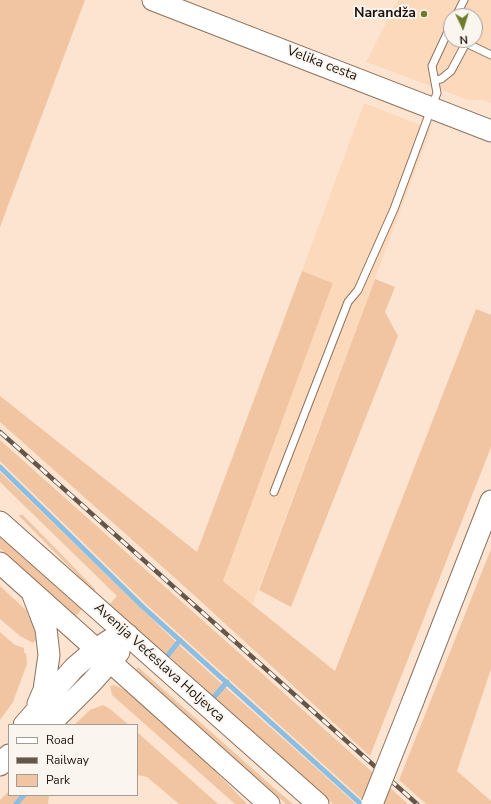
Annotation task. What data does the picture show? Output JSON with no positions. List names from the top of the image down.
{
  "streets": {
    "main road": ["Velika cesta", "Avenija Većeslava Holjevca"]
  },
  "places": ["Narandža"],
  "legend": ["Road", "Railway", "Park"],
  "north": "bottom"
}
